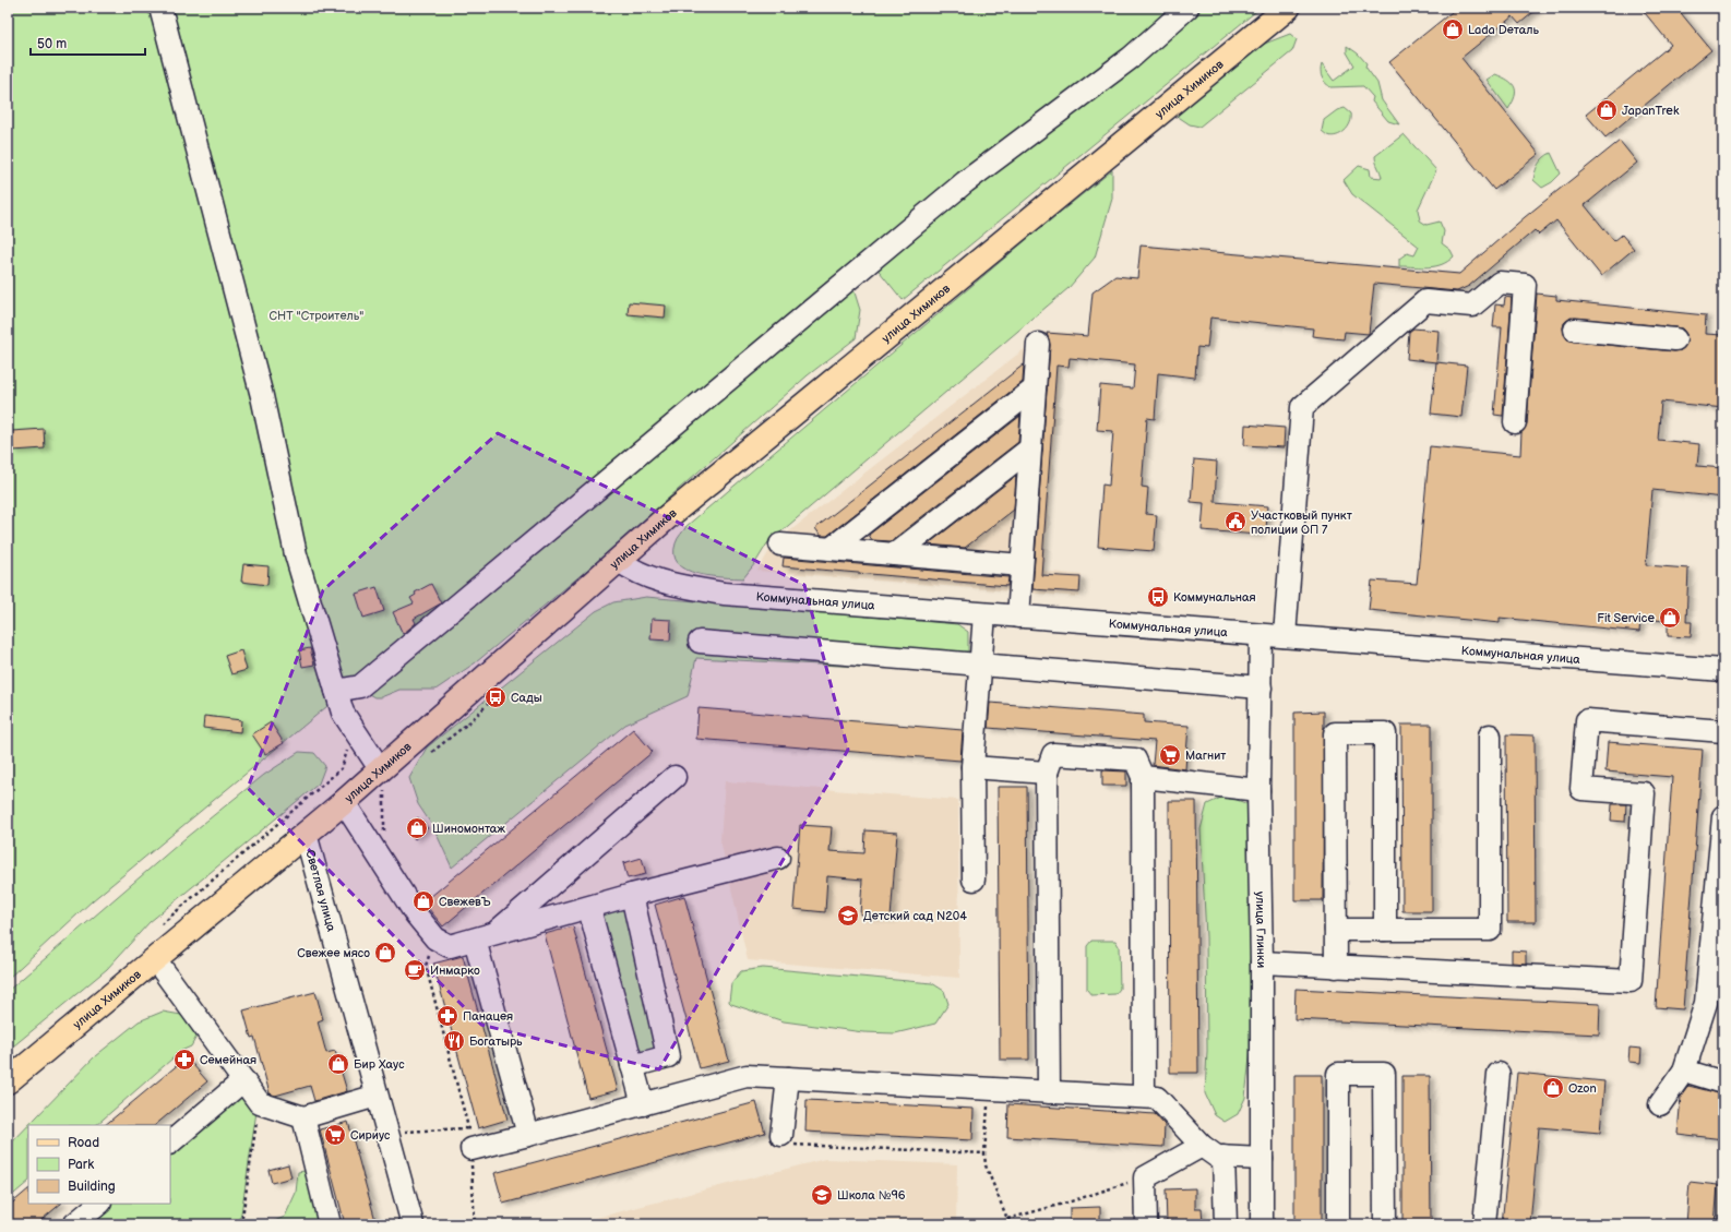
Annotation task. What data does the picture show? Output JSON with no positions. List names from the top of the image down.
{
  "streets": {
    "main road": ["улица Химиков"],
    "street": ["Коммунальная улица", "Светлая улица", "улица Глинки"]
  },
  "crossings": [
    ["улица Химиков", "Коммунальная улица"],
    ["улица Химиков", "Светлая улица"],
    ["Коммунальная улица", "улица Глинки"]
  ],
  "parks": ["СНТ \"Строитель\""],
  "places": {
    "shop": [
      "Lada Dеталь",
      "JapanTrek",
      "Fit Service",
      "Шиномонтаж",
      "СвежевЪ",
      "Свежее мясо",
      "Бир Хаус",
      "Ozon"
    ],
    "public building": ["Участковый пункт полиции ОП 7"],
    "bus stop": ["Коммунальная", "Сады"],
    "supermarket": ["Магнит", "Сириус"],
    "school or university": ["Детский сад N204", "Школа №96"],
    "cafe": ["Инмарко"],
    "pharmacy": ["Панацея", "Семейная"],
    "restaurant": ["Богатырь"]
  },
  "legend": ["Road", "Park", "Building"],
  "scale_bar": "50 m"
}
